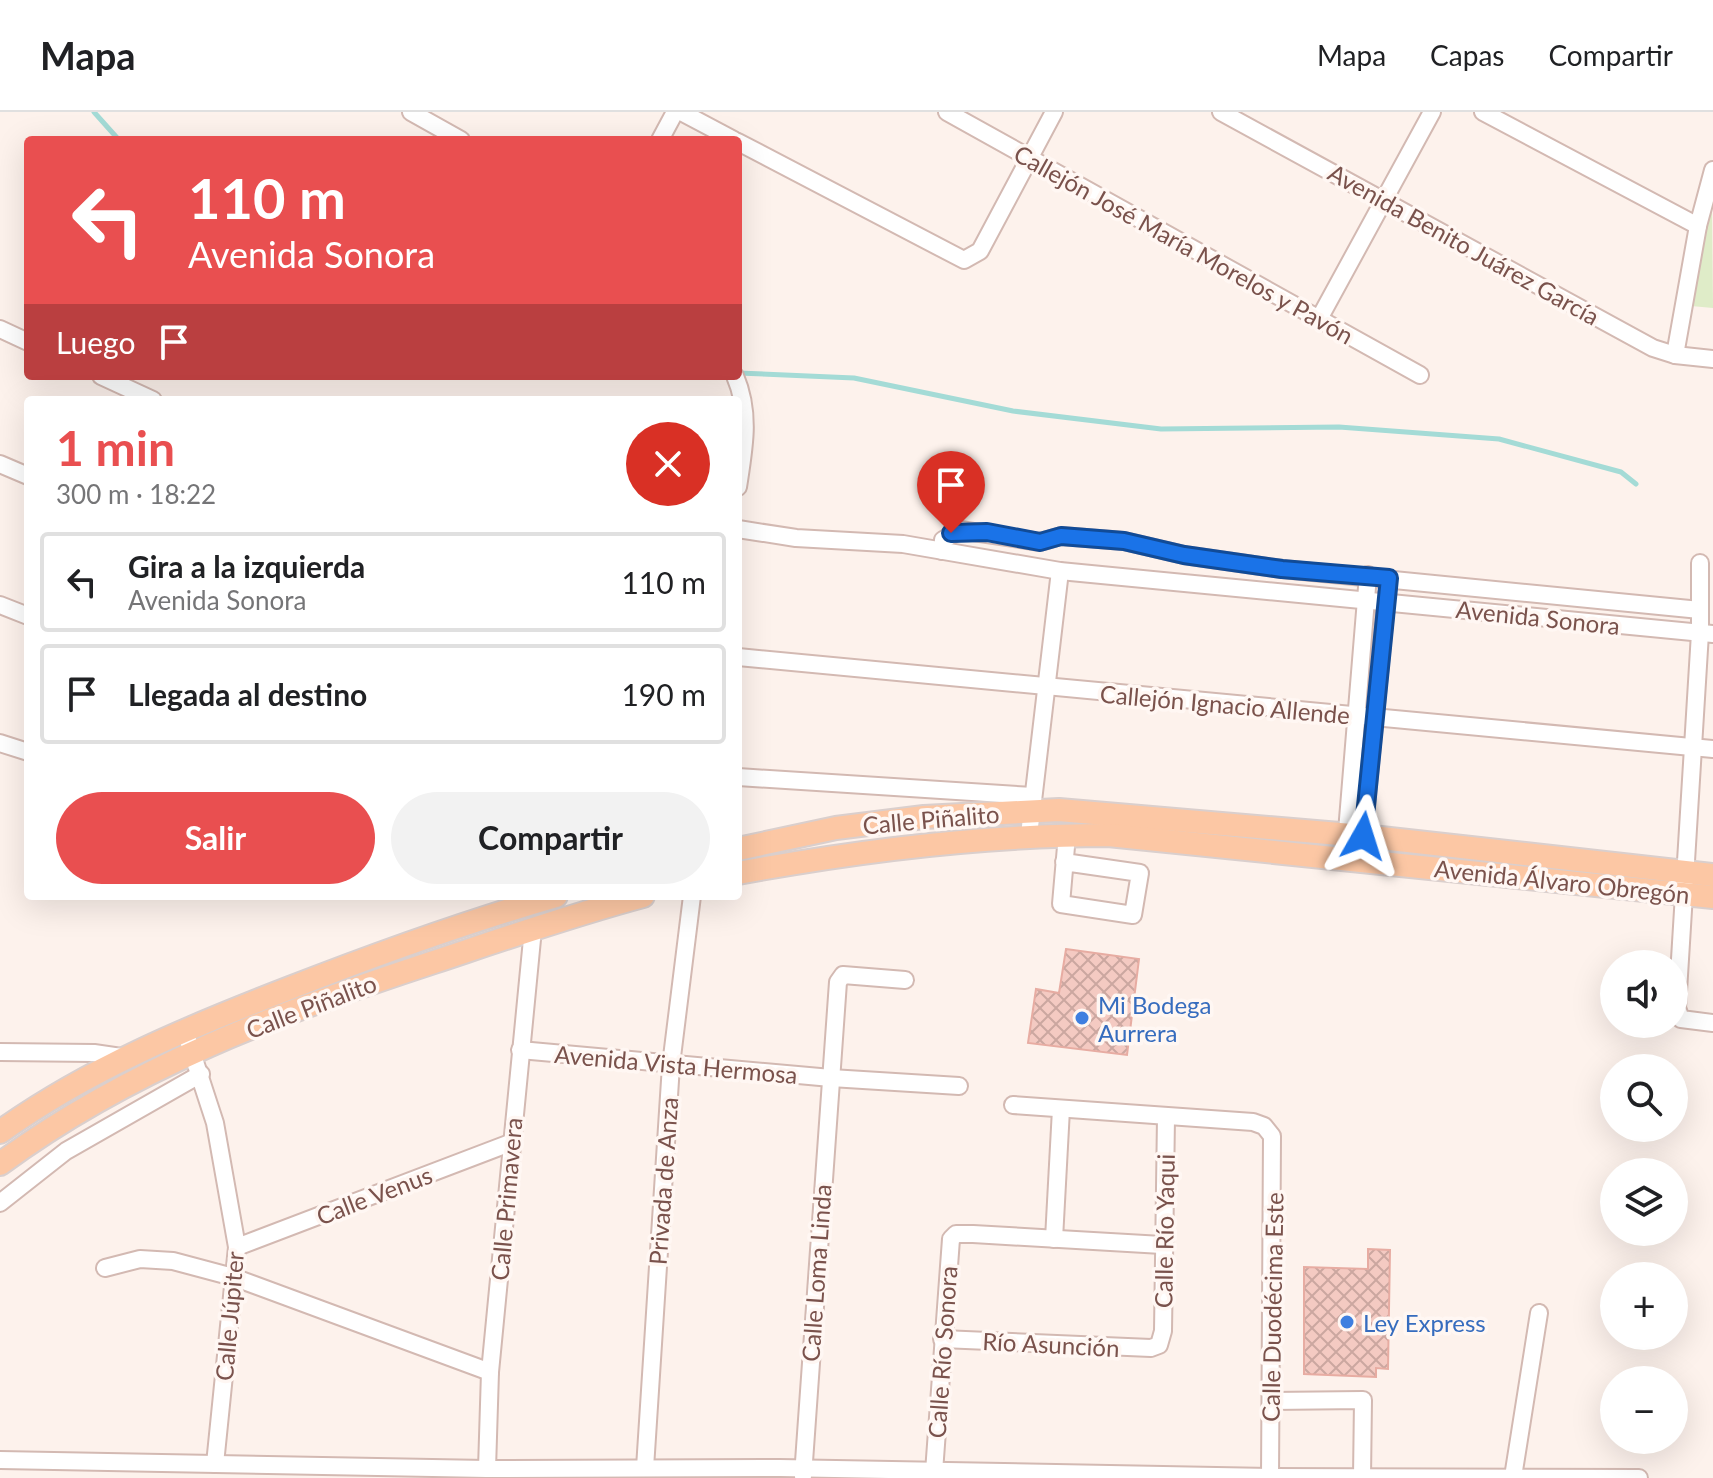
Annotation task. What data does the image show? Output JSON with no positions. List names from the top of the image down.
{
  "streets": {
    "main road": ["Calle Piñalito", "Avenida Álvaro Obregón"],
    "street": [
      "Callejón José María Morelos y Pavón",
      "Avenida Benito Juárez García",
      "Avenida Sonora",
      "Callejón Ignacio Allende",
      "Avenida Vista Hermosa",
      "Privada de Anza",
      "Calle Venus",
      "Calle Primavera",
      "Calle Río Yaqui",
      "Calle Loma Linda",
      "Calle Duodécima Este",
      "Calle Júpiter",
      "Río Asunción",
      "Calle Río Sonora"
    ]
  },
  "crossings": [
    ["Calle Piñalito", "Avenida Álvaro Obregón"],
    ["Calle Piñalito", "Calle Primavera"],
    ["Calle Piñalito", "Calle Júpiter"],
    ["Avenida Vista Hermosa", "Privada de Anza"],
    ["Avenida Vista Hermosa", "Calle Primavera"],
    ["Avenida Vista Hermosa", "Calle Loma Linda"],
    ["Calle Venus", "Calle Primavera"],
    ["Calle Venus", "Calle Júpiter"],
    ["Calle Río Yaqui", "Calle Duodécima Este"],
    ["Calle Río Yaqui", "Río Asunción"],
    ["Río Asunción", "Calle Río Sonora"]
  ],
  "places": ["Mi Bodega Aurrera", "Ley Express"],
  "page": {
    "header": "Mapa",
    "nav": ["Mapa", "Capas", "Compartir"],
    "turn": ["110 m", "Avenida Sonora"],
    "then": "Luego",
    "heading": ["1 min", "300 m · 18:22"],
    "list": [
      {
        "name": "Gira a la izquierda",
        "note": "Avenida Sonora",
        "value": "110 m"
      },
      {
        "name": "Llegada al destino",
        "value": "190 m"
      }
    ],
    "buttons": ["Salir", "Compartir"],
    "map_buttons": ["+", "−"]
  }
}
